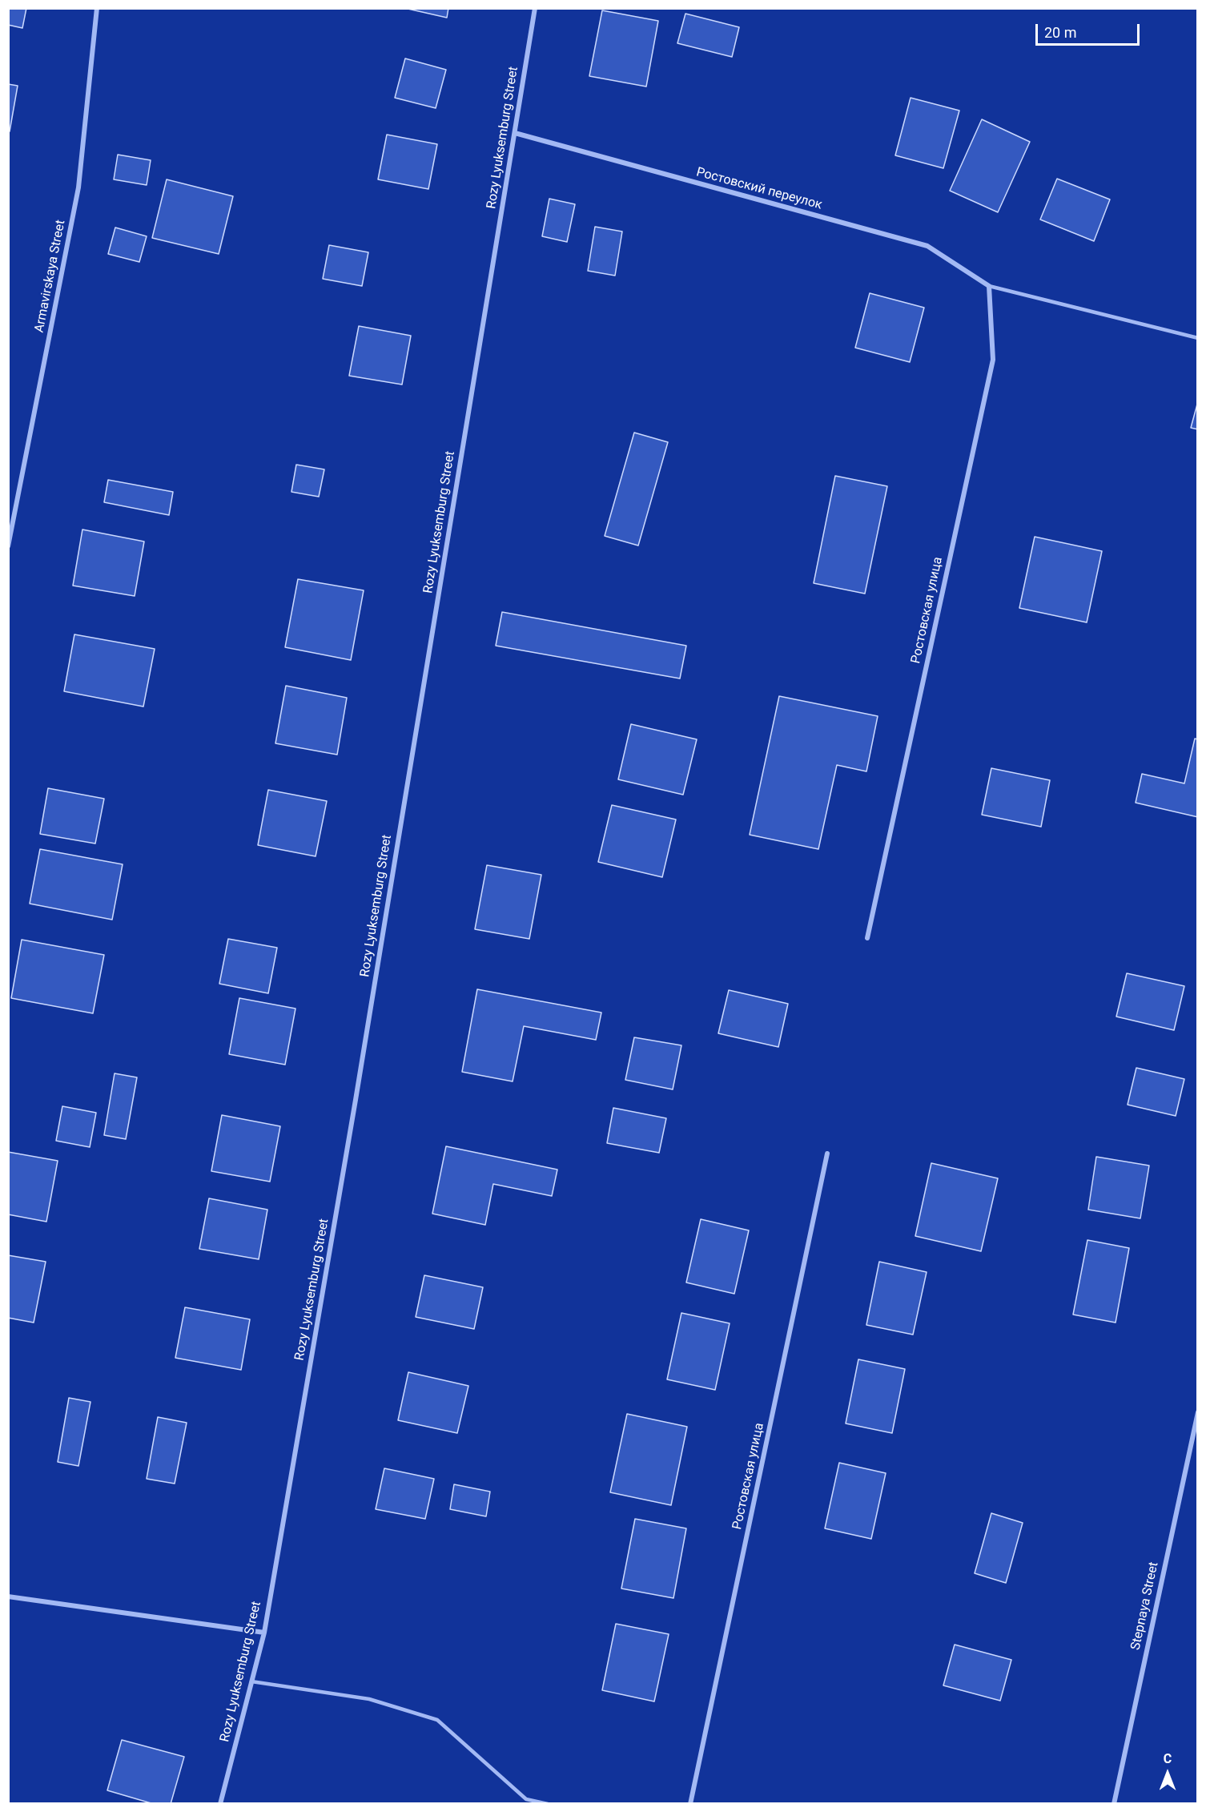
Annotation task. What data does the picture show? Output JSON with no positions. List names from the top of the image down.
{
  "streets": {
    "street": [
      "Rozy Lyuksemburg Street",
      "Ростовский переулок",
      "Armavirskaya Street",
      "Ростовская улица",
      "Stepnaya Street"
    ]
  },
  "crossings": [
    ["Rozy Lyuksemburg Street", "Ростовский переулок"],
    ["Ростовский переулок", "Ростовская улица"]
  ],
  "scale_bar": "20 m",
  "north": "top"
}
